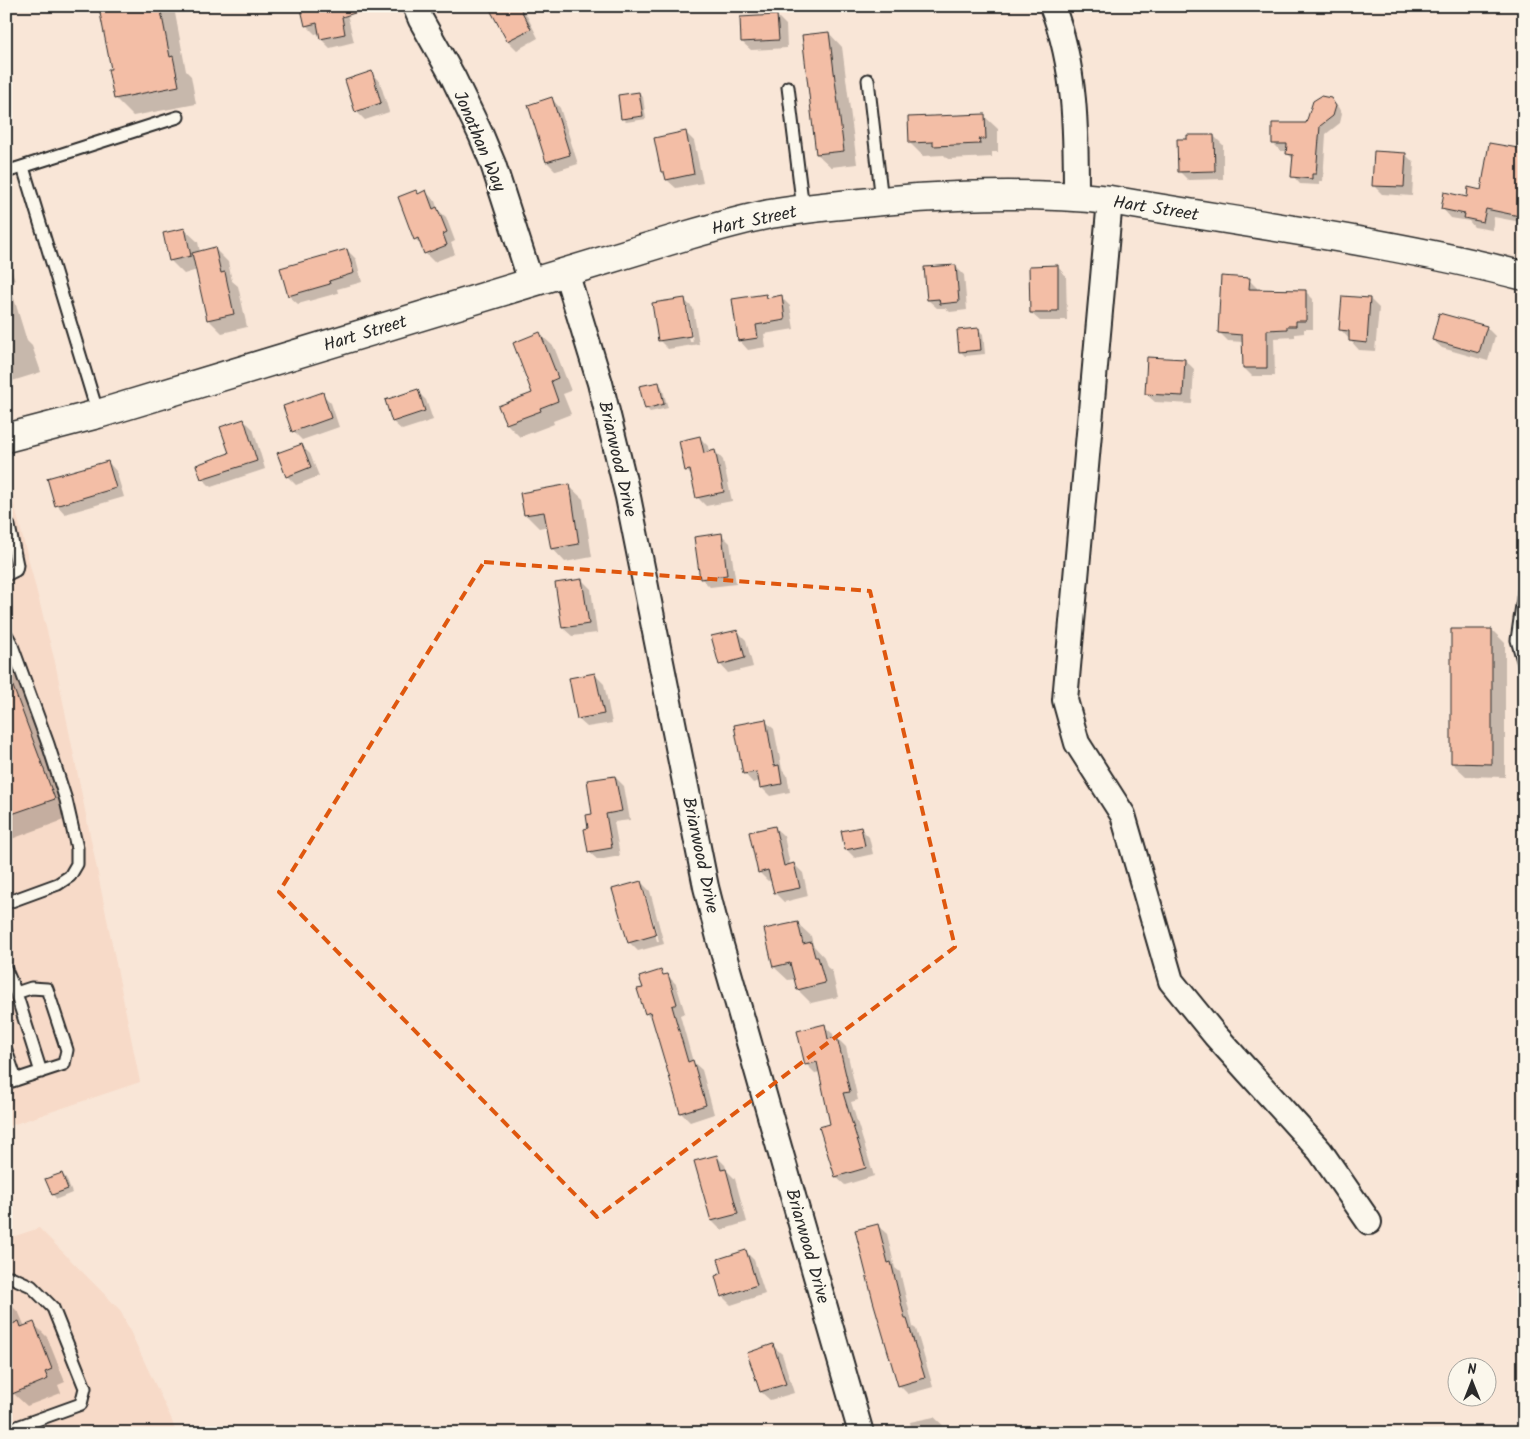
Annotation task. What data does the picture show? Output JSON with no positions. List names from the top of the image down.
{
  "streets": {
    "street": ["Jonathan Way", "Hart Street", "Briarwood Drive"]
  },
  "crossings": [
    ["Jonathan Way", "Hart Street"],
    ["Hart Street", "Briarwood Drive"]
  ],
  "north": "top"
}
